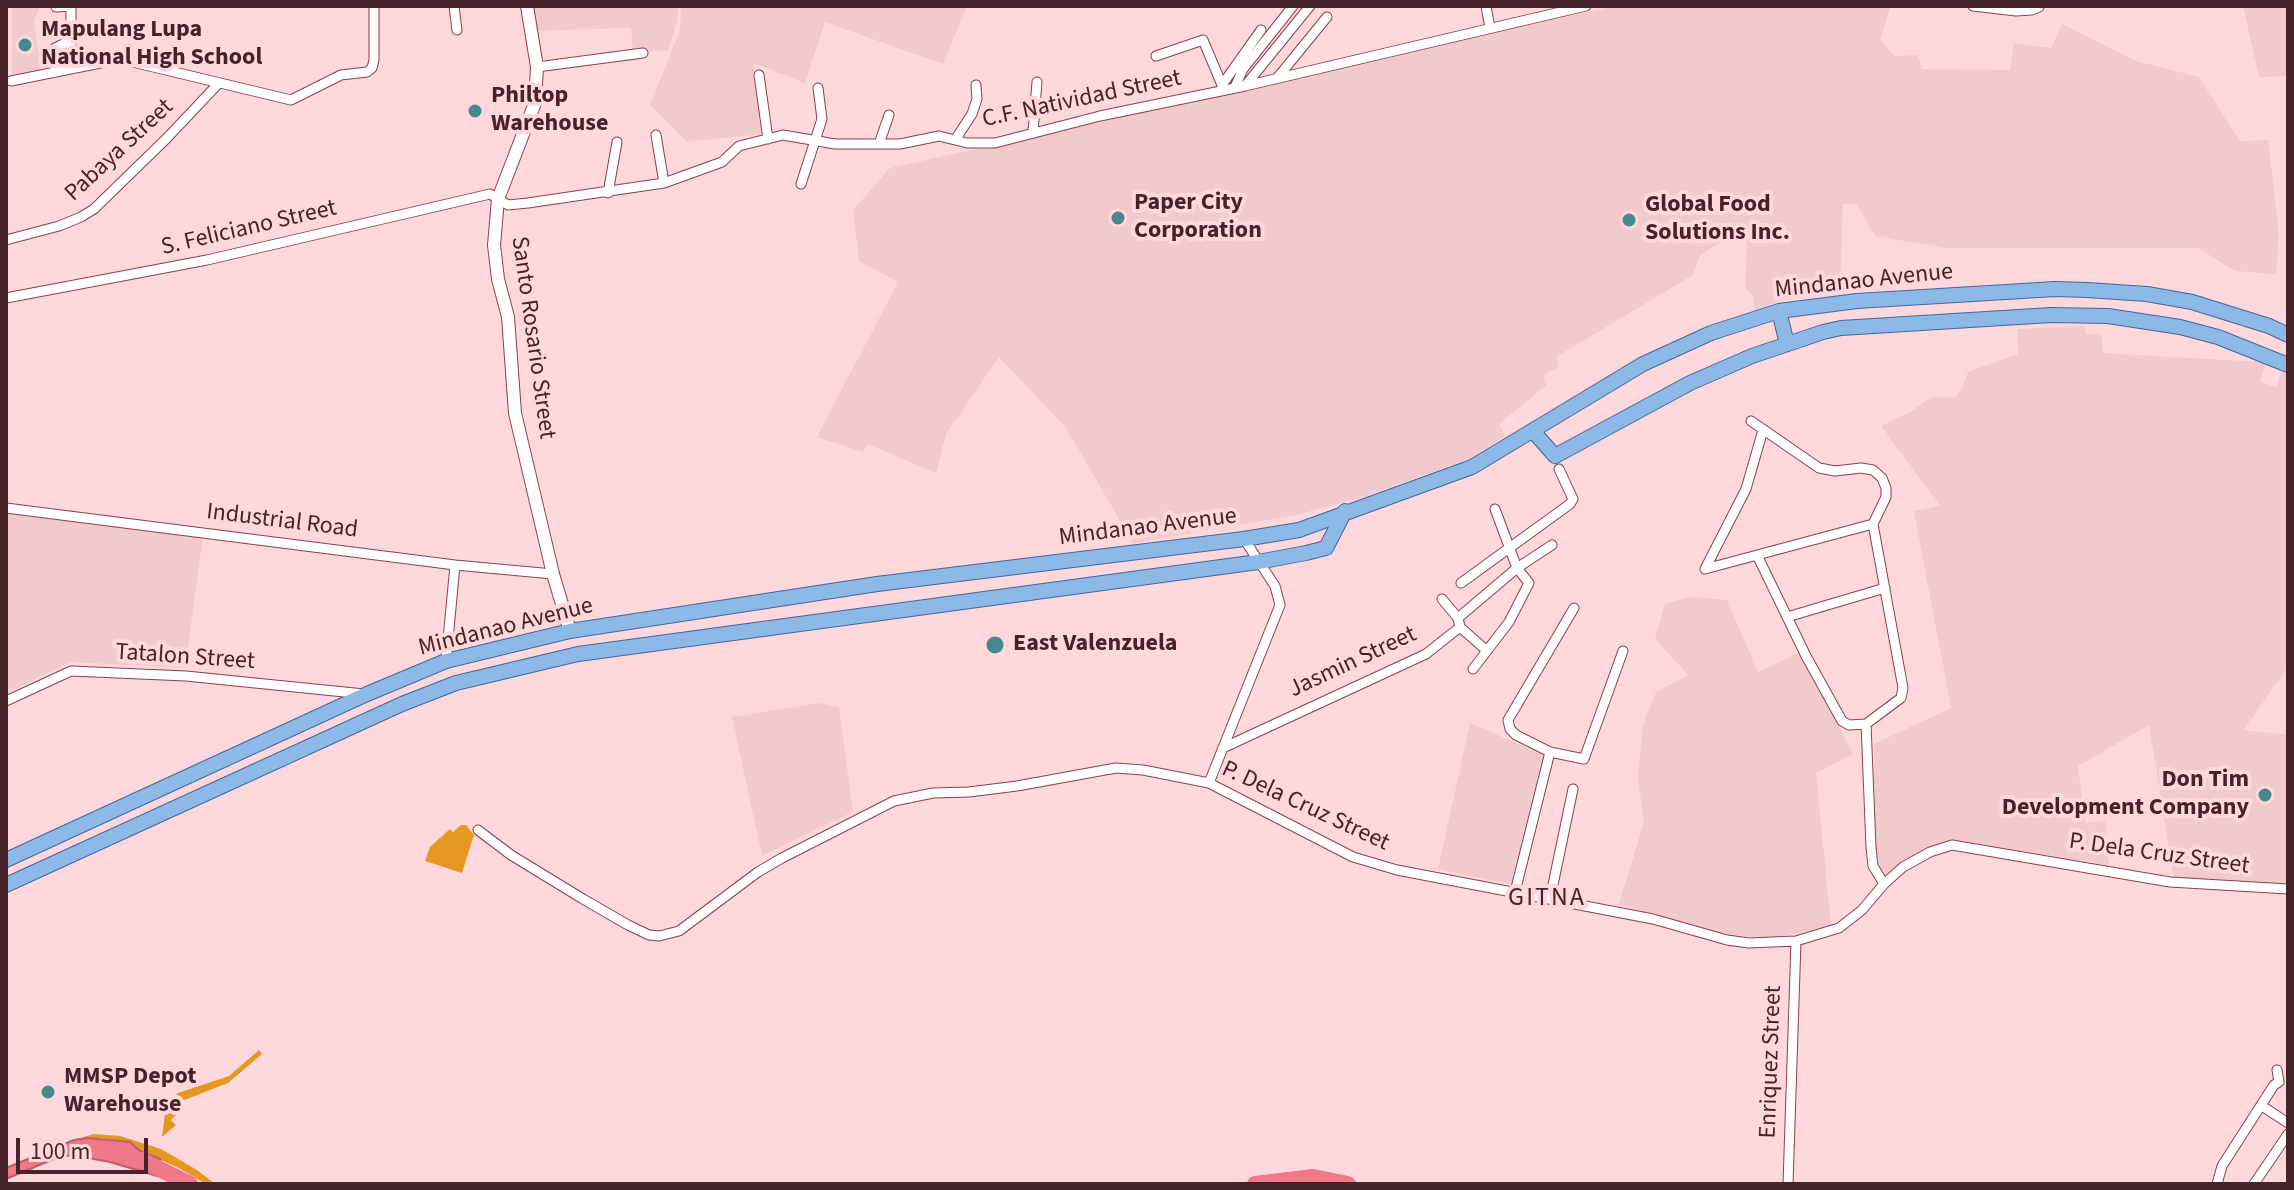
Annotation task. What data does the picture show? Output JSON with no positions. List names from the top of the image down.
{
  "streets": {
    "main road": ["Mindanao Avenue"],
    "street": [
      "C.F. Natividad Street",
      "Pabaya Street",
      "S. Feliciano Street",
      "Santo Rosario Street",
      "Industrial Road",
      "Tatalon Street",
      "Jasmin Street",
      "P. Dela Cruz Street",
      "Enriquez Street"
    ]
  },
  "crossings": [
    ["C.F. Natividad Street", "S. Feliciano Street"],
    ["C.F. Natividad Street", "Santo Rosario Street"],
    ["S. Feliciano Street", "Santo Rosario Street"],
    ["Mindanao Avenue", "Santo Rosario Street"],
    ["Mindanao Avenue", "Tatalon Street"],
    ["Santo Rosario Street", "Industrial Road"],
    ["P. Dela Cruz Street", "Enriquez Street"]
  ],
  "districts": ["GITNA"],
  "places": [
    "Mapulang Lupa National High School",
    "Philtop Warehouse",
    "Paper City Corporation",
    "Global Food Solutions Inc.",
    "East Valenzuela",
    "Don Tim Development Company",
    "MMSP Depot Warehouse"
  ],
  "scale_bar": "100 m"
}
